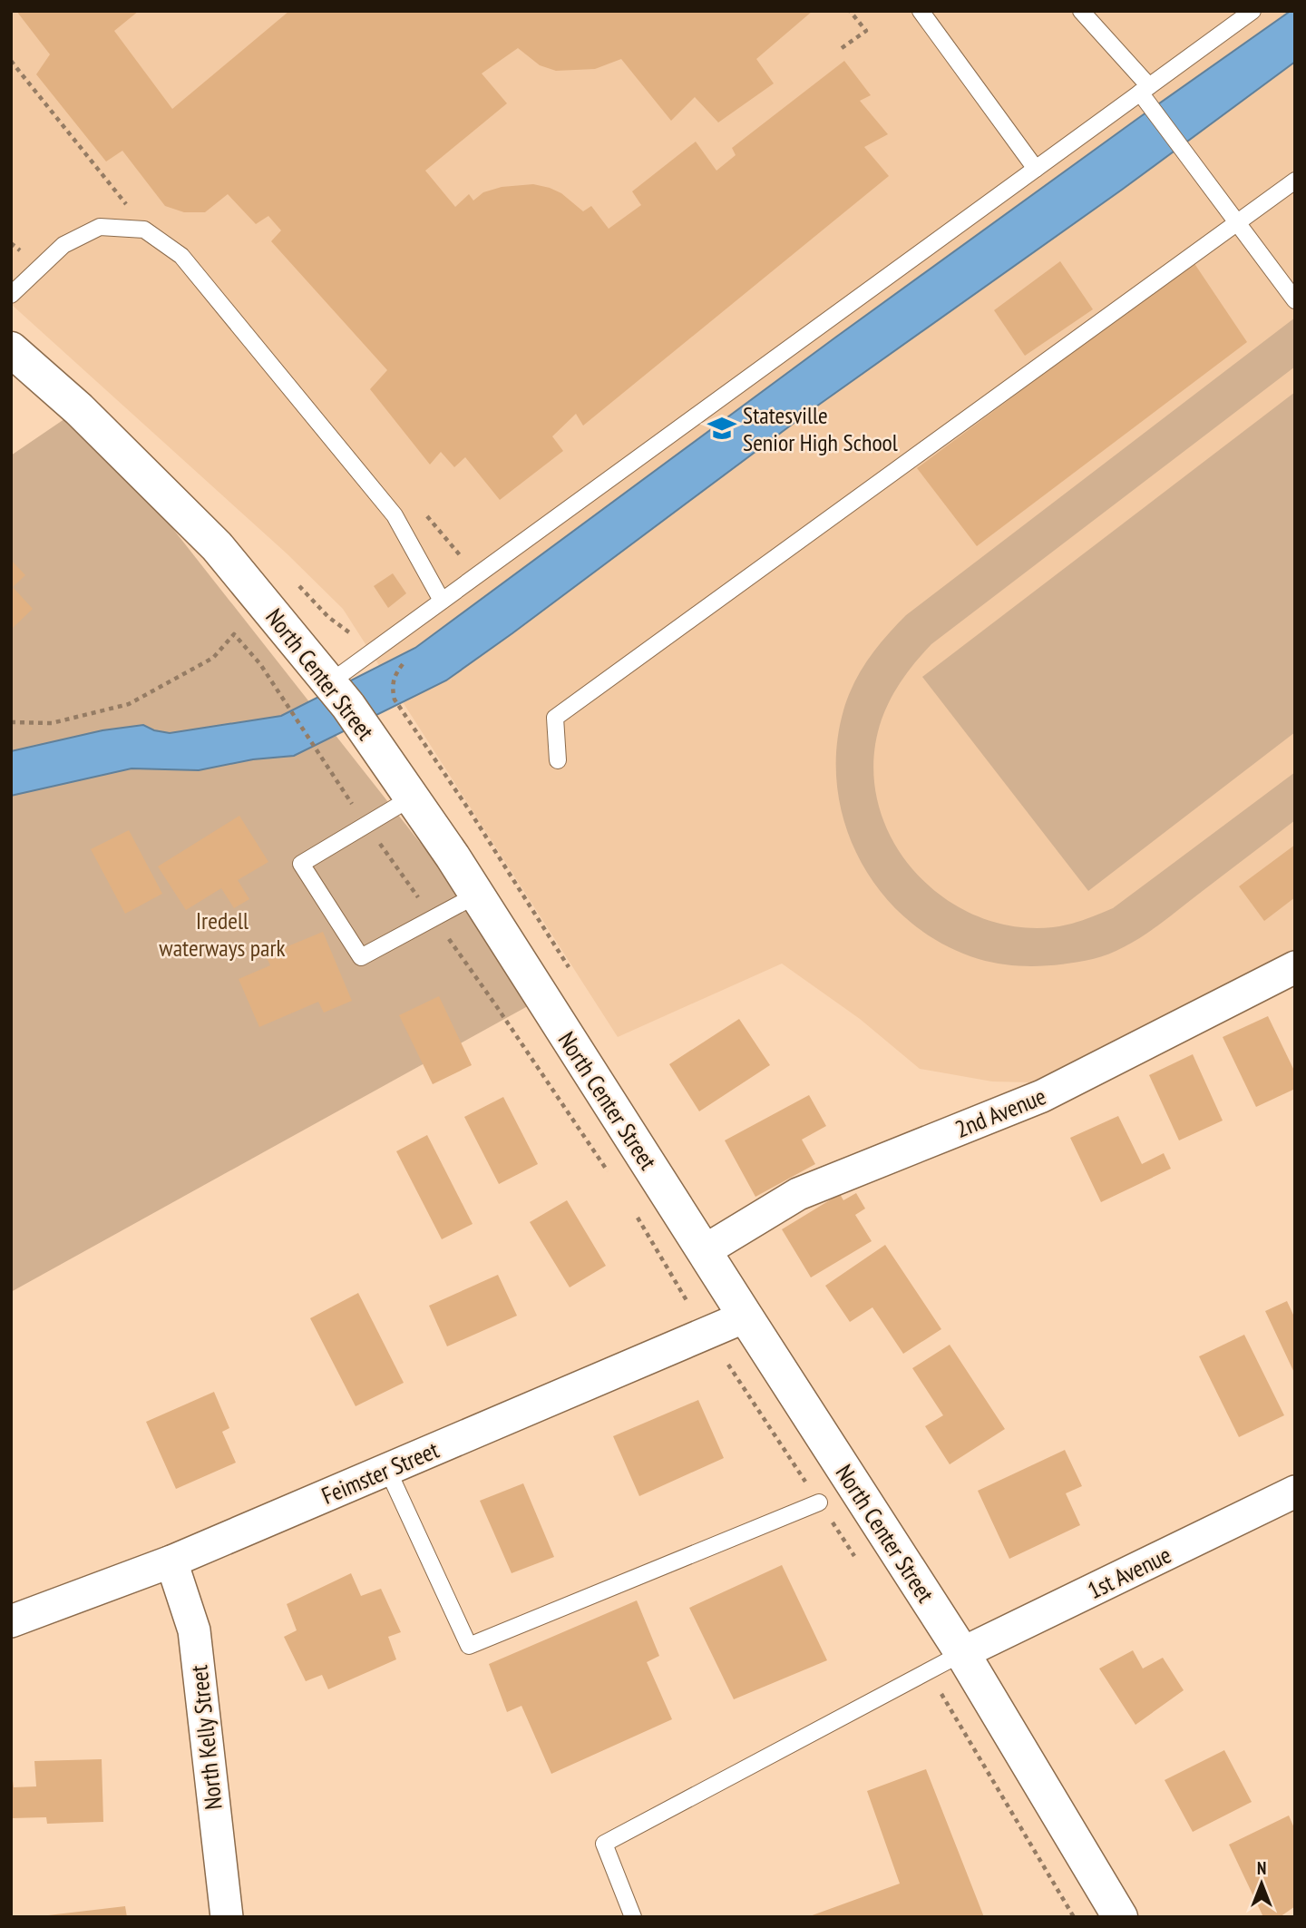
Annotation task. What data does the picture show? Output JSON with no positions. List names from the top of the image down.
{
  "streets": {
    "main road": ["North Center Street"],
    "street": [
      "2nd Avenue",
      "Feimster Street",
      "1st Avenue",
      "North Kelly Street"
    ]
  },
  "crossings": [
    ["North Center Street", "2nd Avenue"],
    ["North Center Street", "Feimster Street"],
    ["North Center Street", "1st Avenue"],
    ["Feimster Street", "North Kelly Street"]
  ],
  "parks": ["Iredell waterways park"],
  "places": {
    "school or university": ["Statesville Senior High School"]
  },
  "north": "top"
}
